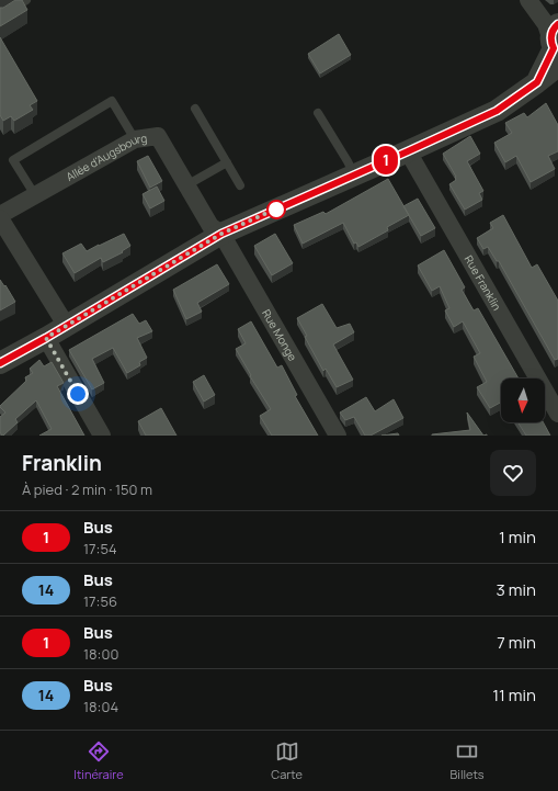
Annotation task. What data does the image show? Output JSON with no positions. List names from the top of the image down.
{
  "streets": {
    "street": ["Allée d'Augsbourg", "Rue Franklin", "Rue Monge"]
  },
  "crossings": [
    ["Allée d'Augsbourg", "Rue Monge"]
  ],
  "lines": ["bus line 1"],
  "north": "bottom",
  "page": {
    "on_map": "1",
    "heading": ["Franklin", "À pied · 2 min · 150 m"],
    "list": [
      {
        "mark": "1",
        "name": "Bus",
        "note": "17:54",
        "value": "1 min"
      },
      {
        "mark": "14",
        "name": "Bus",
        "note": "17:56",
        "value": "3 min"
      },
      {
        "mark": "1",
        "name": "Bus",
        "note": "18:00",
        "value": "7 min"
      },
      {
        "mark": "14",
        "name": "Bus",
        "note": "18:04",
        "value": "11 min"
      }
    ],
    "tabs": ["Itinéraire", "Carte", "Billets"]
  }
}
